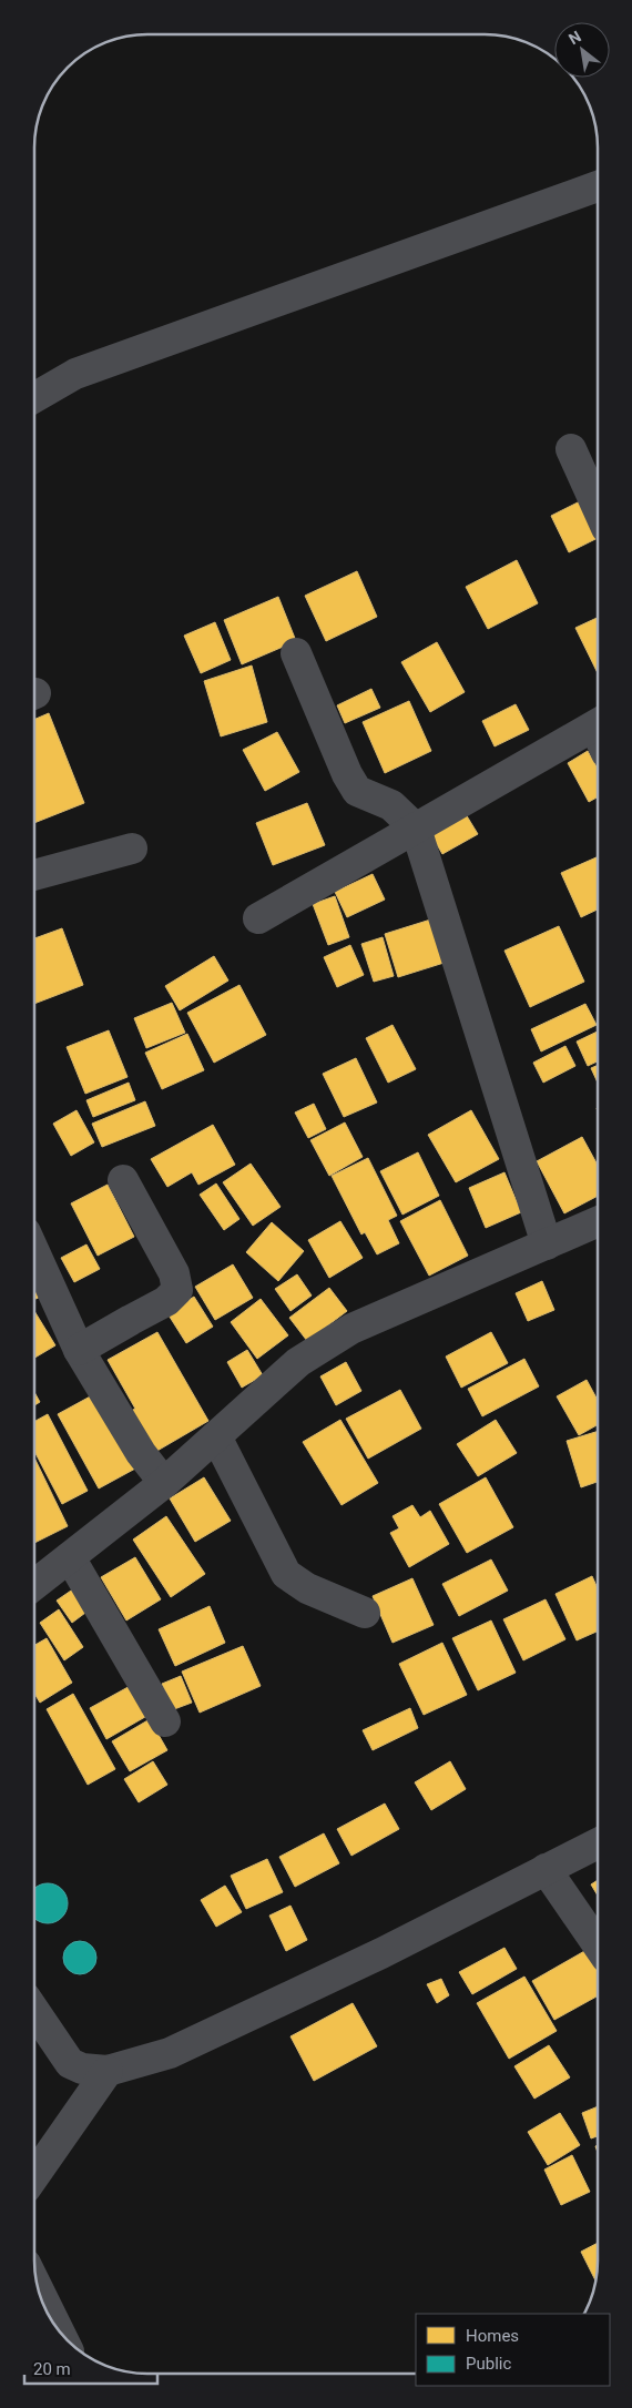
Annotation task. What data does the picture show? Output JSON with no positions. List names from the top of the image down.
{
  "legend": ["Homes", "Public"],
  "scale_bar": "20 m",
  "north": "top left"
}
